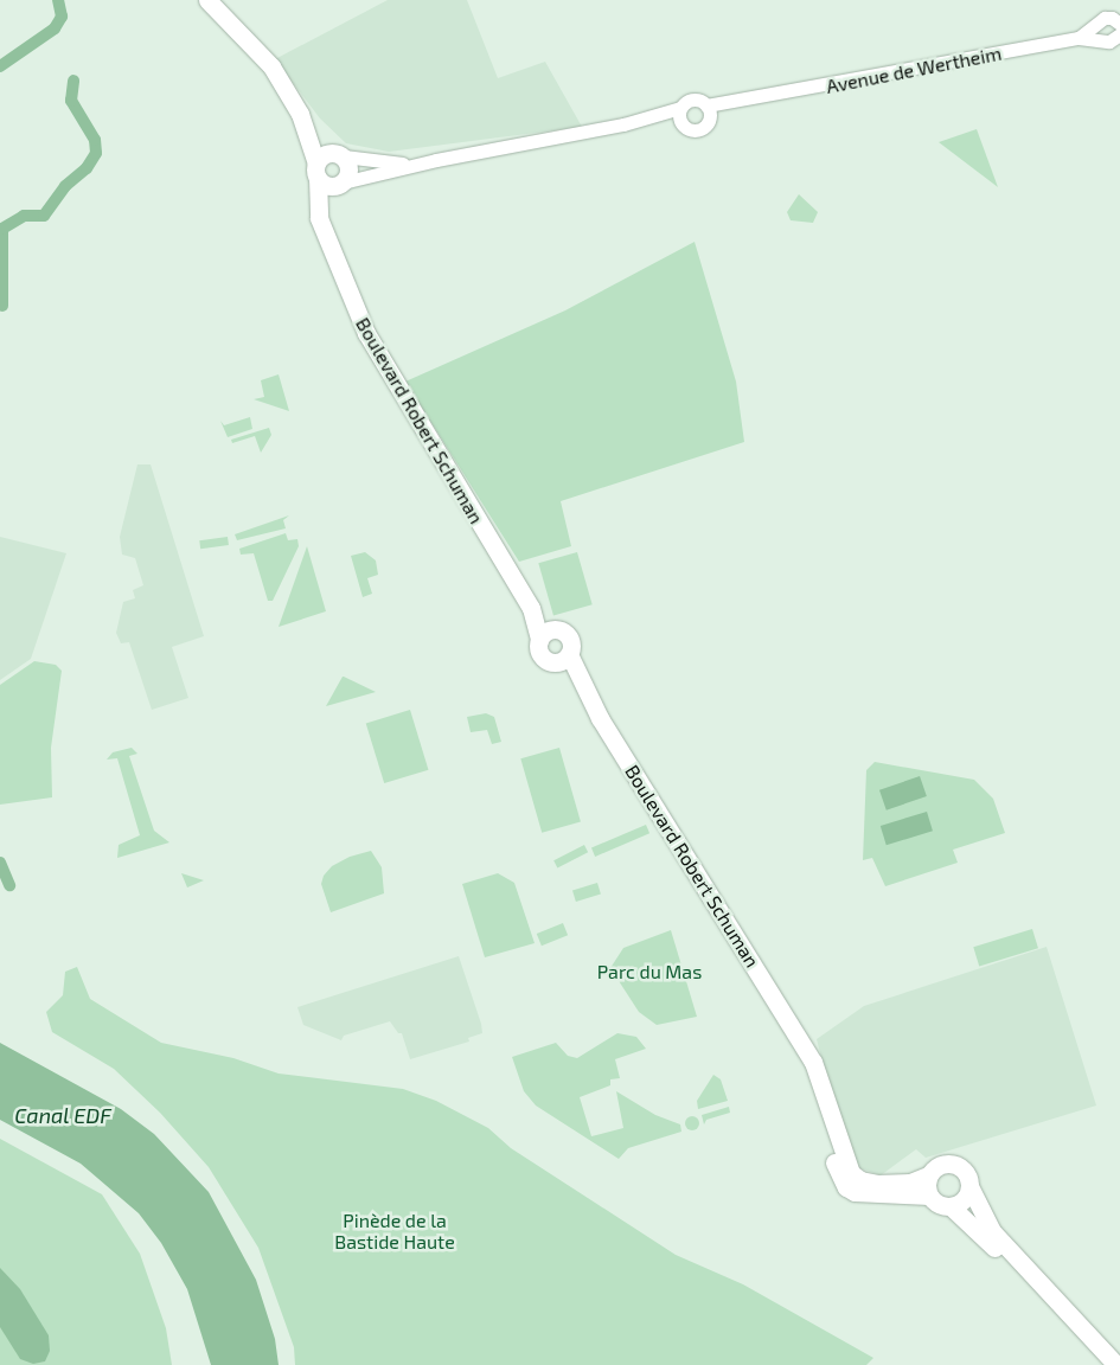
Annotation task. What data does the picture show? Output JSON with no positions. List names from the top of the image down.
{
  "streets": {
    "main road": ["Boulevard Robert Schuman"],
    "street": ["Avenue de Wertheim"]
  },
  "water": ["Canal EDF"],
  "parks": ["Parc du Mas", "Pinède de la Bastide Haute"]
}
